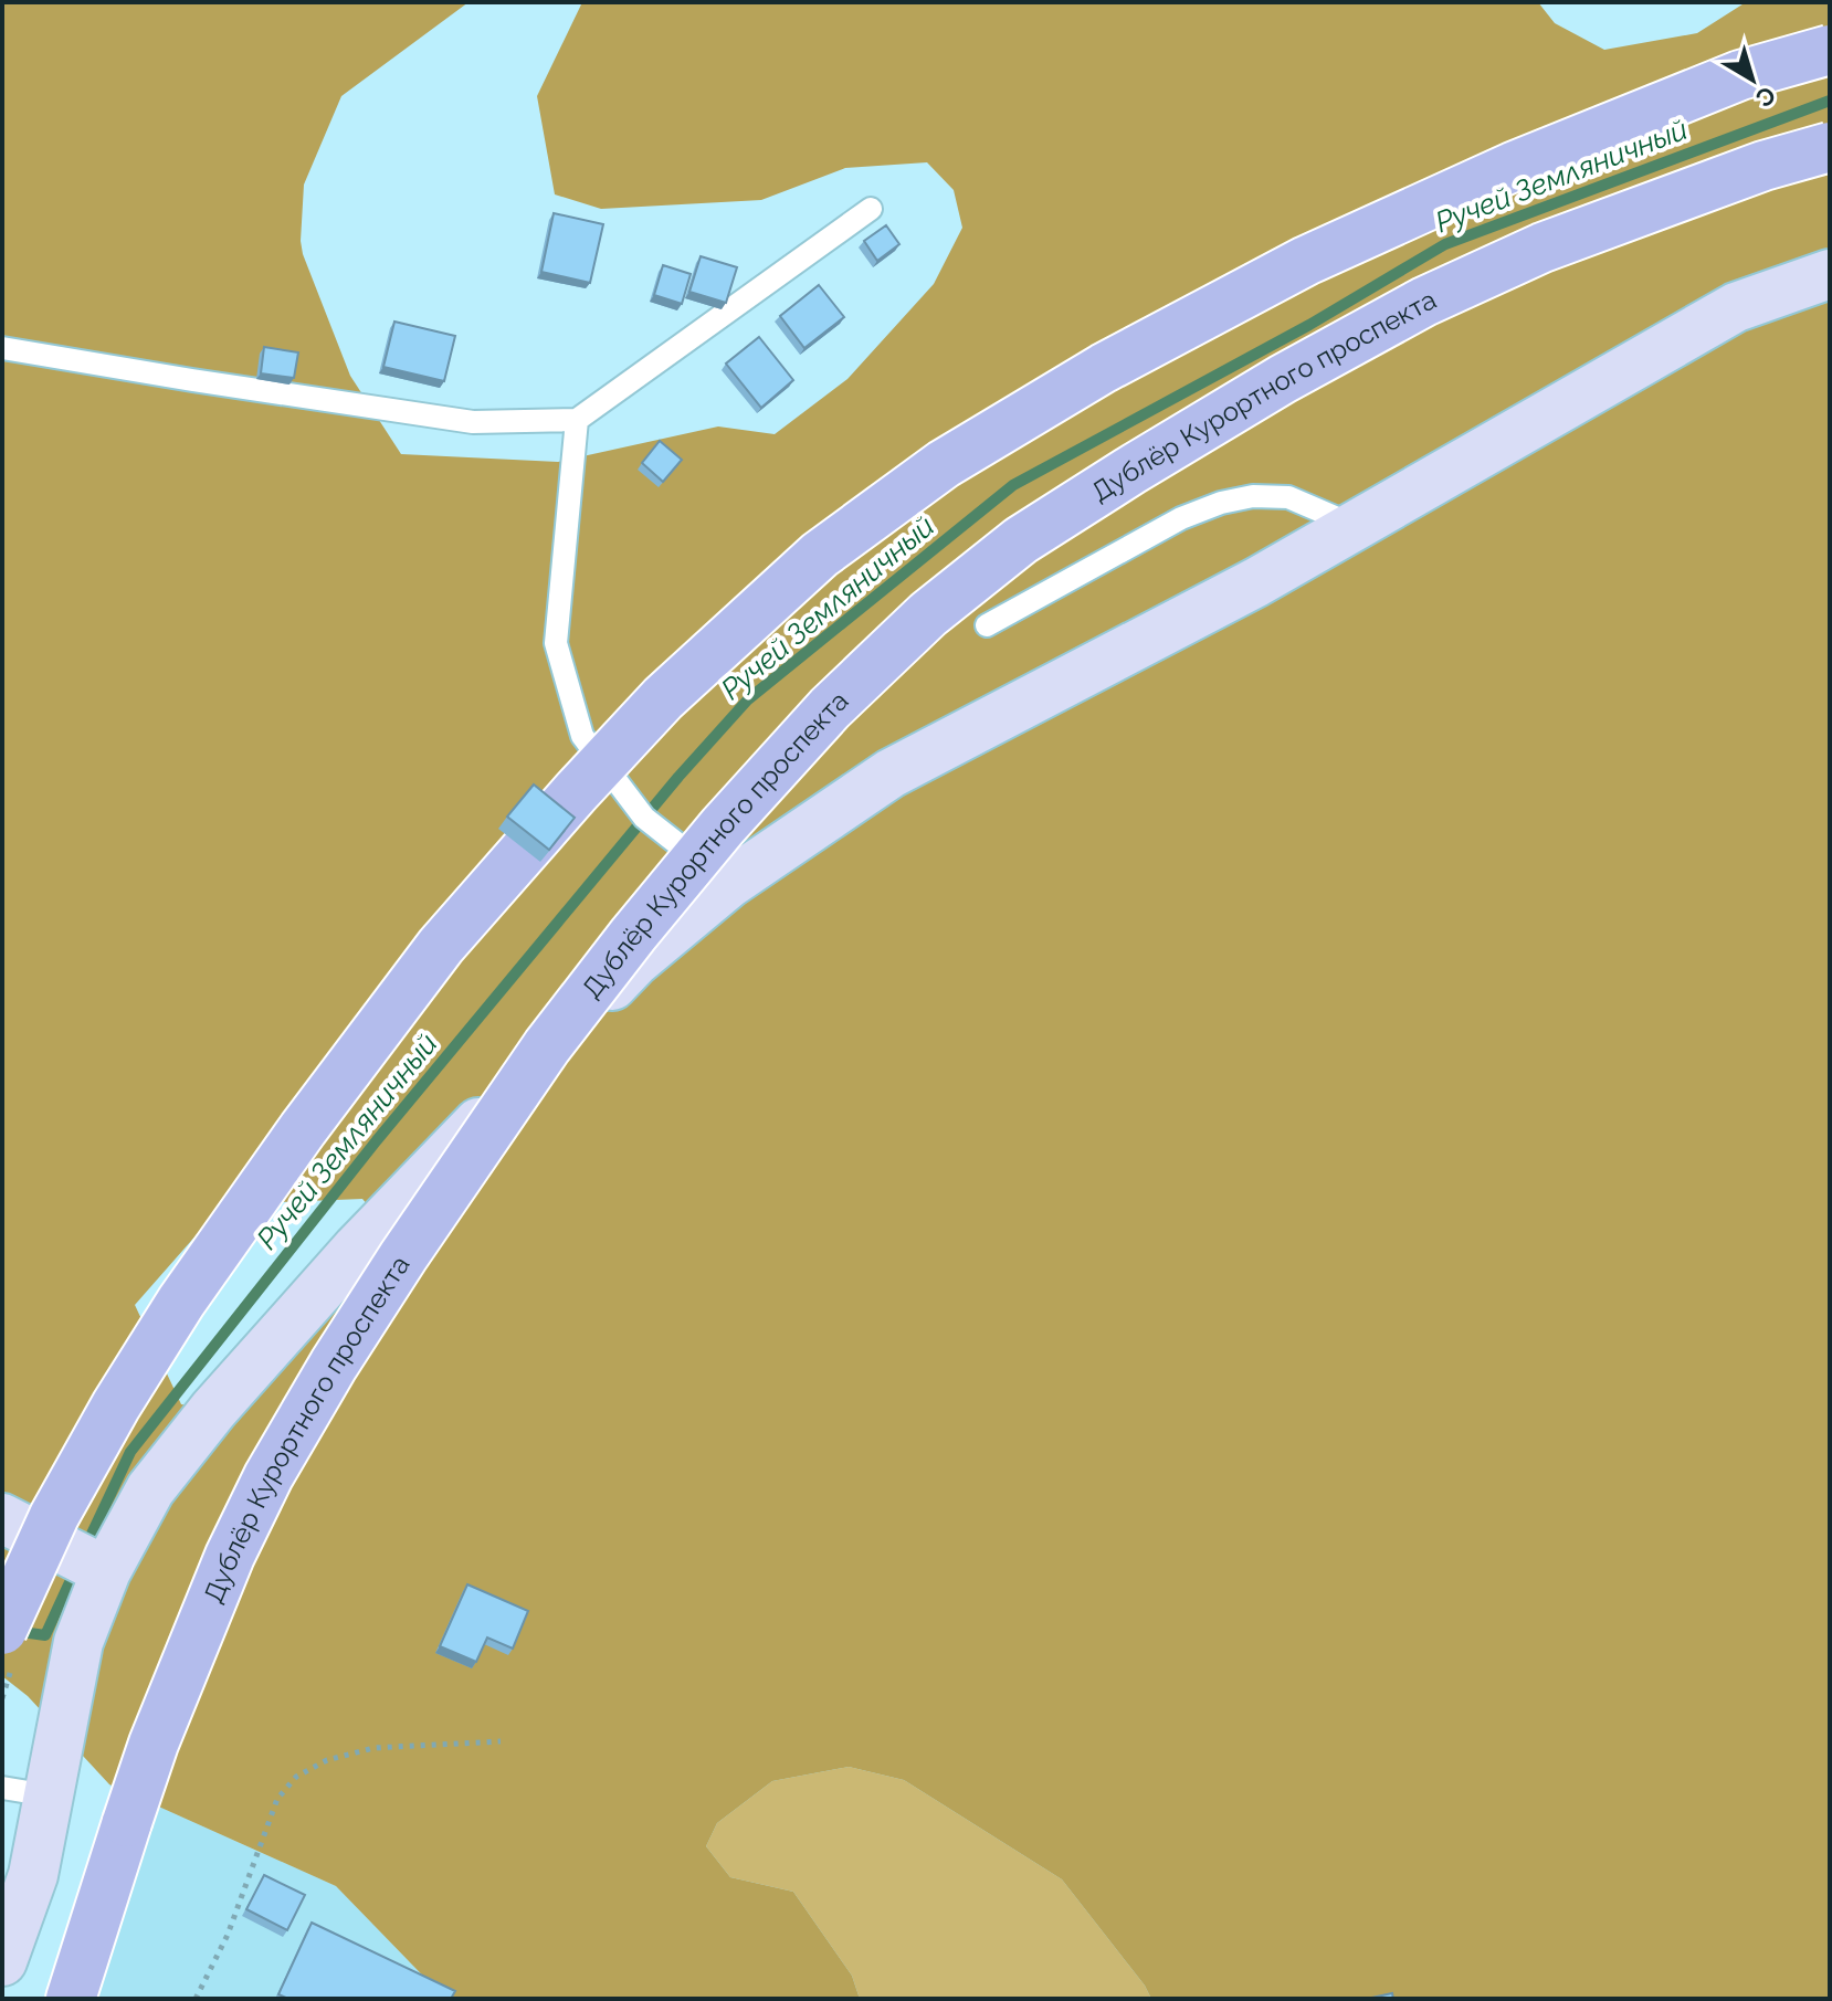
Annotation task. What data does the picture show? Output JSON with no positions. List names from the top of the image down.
{
  "streets": {
    "main road": ["Дублёр Курортного проспекта"]
  },
  "water": ["Ручей Земляничный"],
  "north": "bottom right"
}
